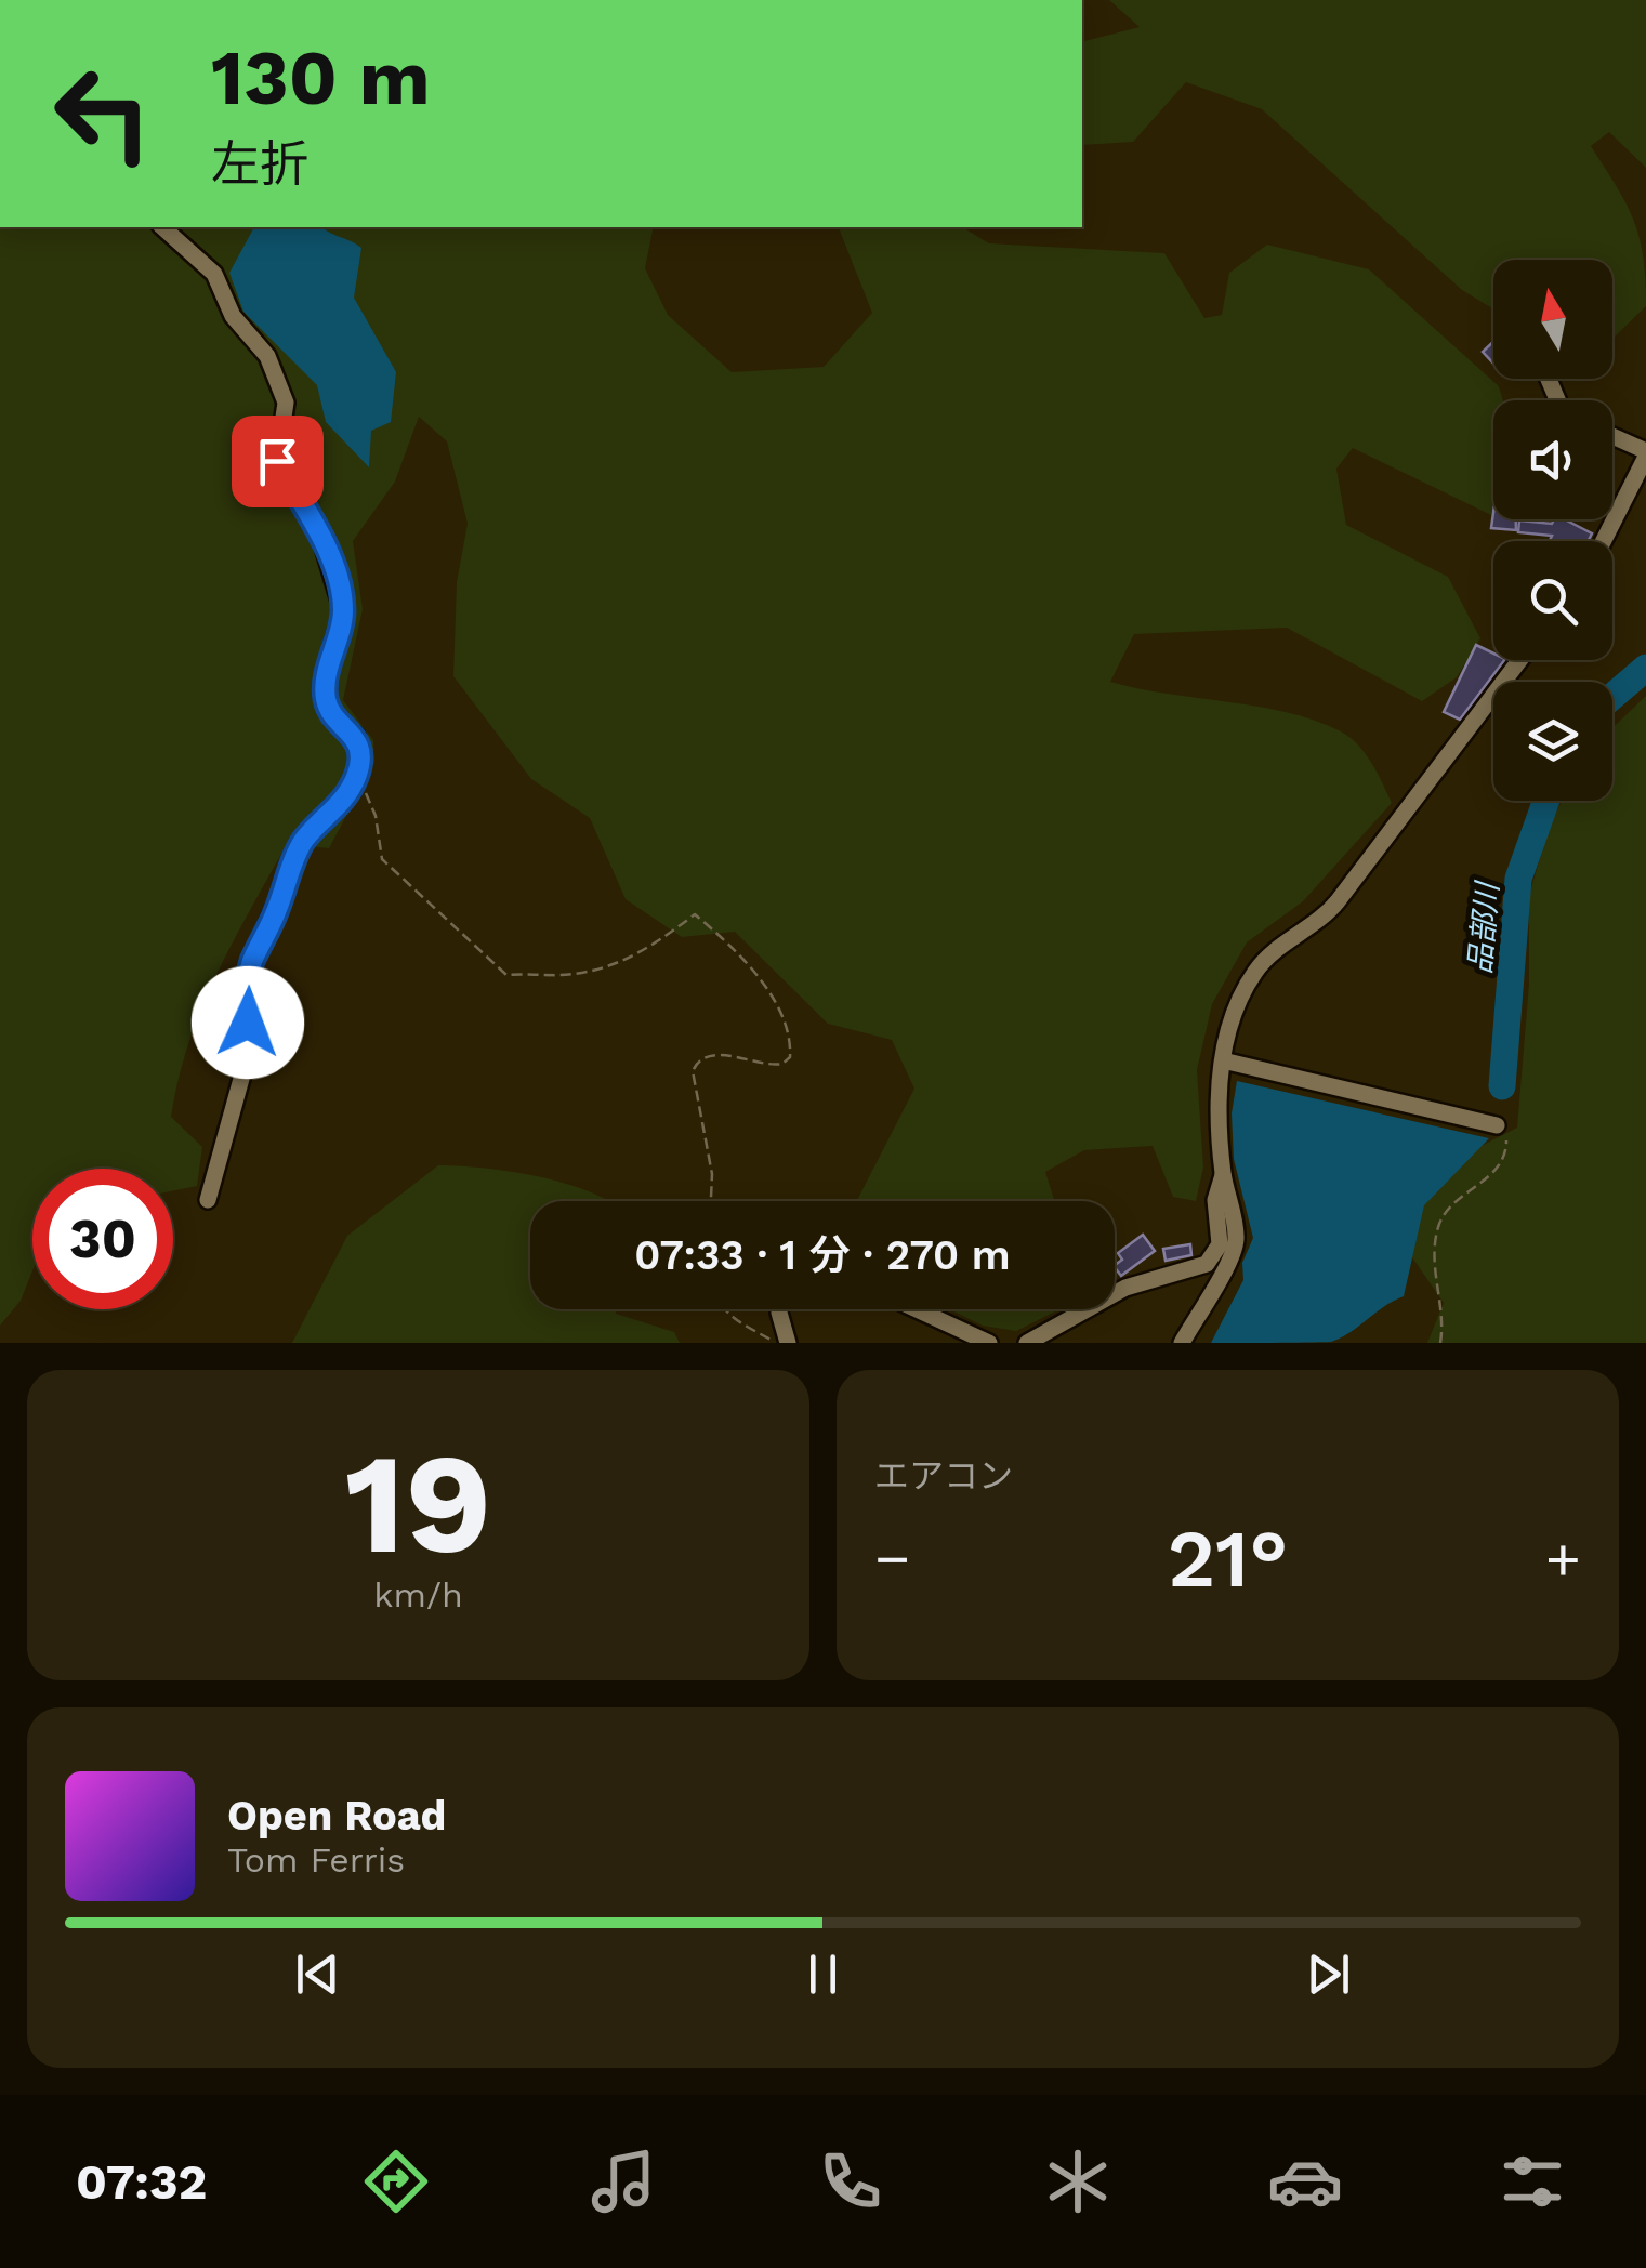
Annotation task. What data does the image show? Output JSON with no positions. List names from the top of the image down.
{
  "water": ["品部川"],
  "north": "top",
  "page": {
    "turn": ["130 m", "左折"],
    "limit": "30",
    "trip": "07:33 · 1 分 · 270 m",
    "tile": [
      ["19", "km/h"],
      "エアコン"
    ],
    "heat": ["−", "21°", "+"],
    "song": ["Open Road", "Tom Ferris"],
    "tabs": "07:32"
  }
}
